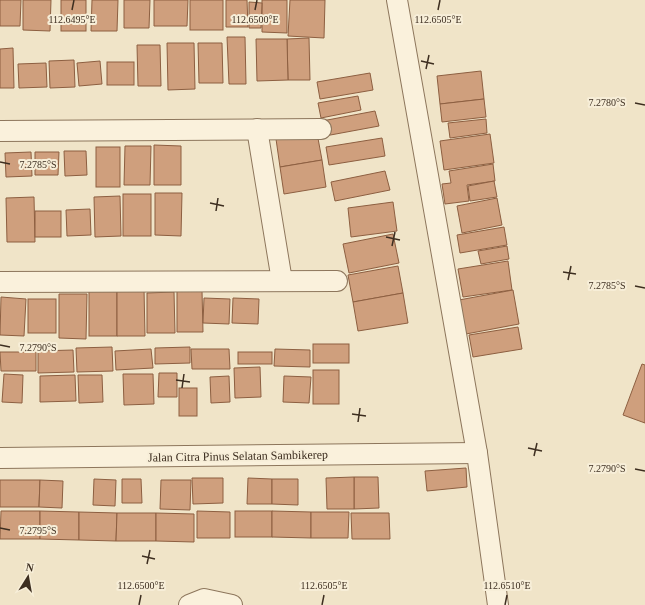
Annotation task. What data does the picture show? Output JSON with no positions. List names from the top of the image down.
{
  "streets": {
    "street": ["Jalan Citra Pinus Selatan Sambikerep"]
  },
  "north": "top",
  "coordinates": [
    "112.6495°E",
    "112.6500°E",
    "112.6505°E",
    "7.2780°S",
    "7.2785°S",
    "7.2790°S",
    "7.2795°S",
    "112.6510°E"
  ]
}
